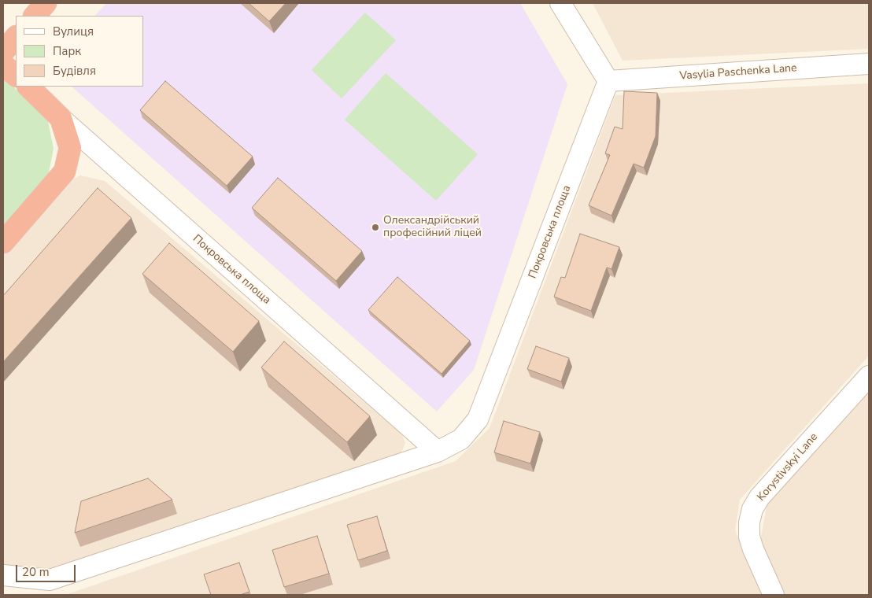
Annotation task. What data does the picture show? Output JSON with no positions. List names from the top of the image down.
{
  "streets": {
    "highway": ["Покровська площа"],
    "street": ["Vasylia Paschenka Lane", "Korystivskyi Lane"]
  },
  "crossings": [
    ["Vasylia Paschenka Lane", "Покровська площа"]
  ],
  "places": ["Олександрійський професійний ліцей"],
  "legend": ["Вулиця", "Парк", "Будівля"],
  "scale_bar": "20 m"
}
